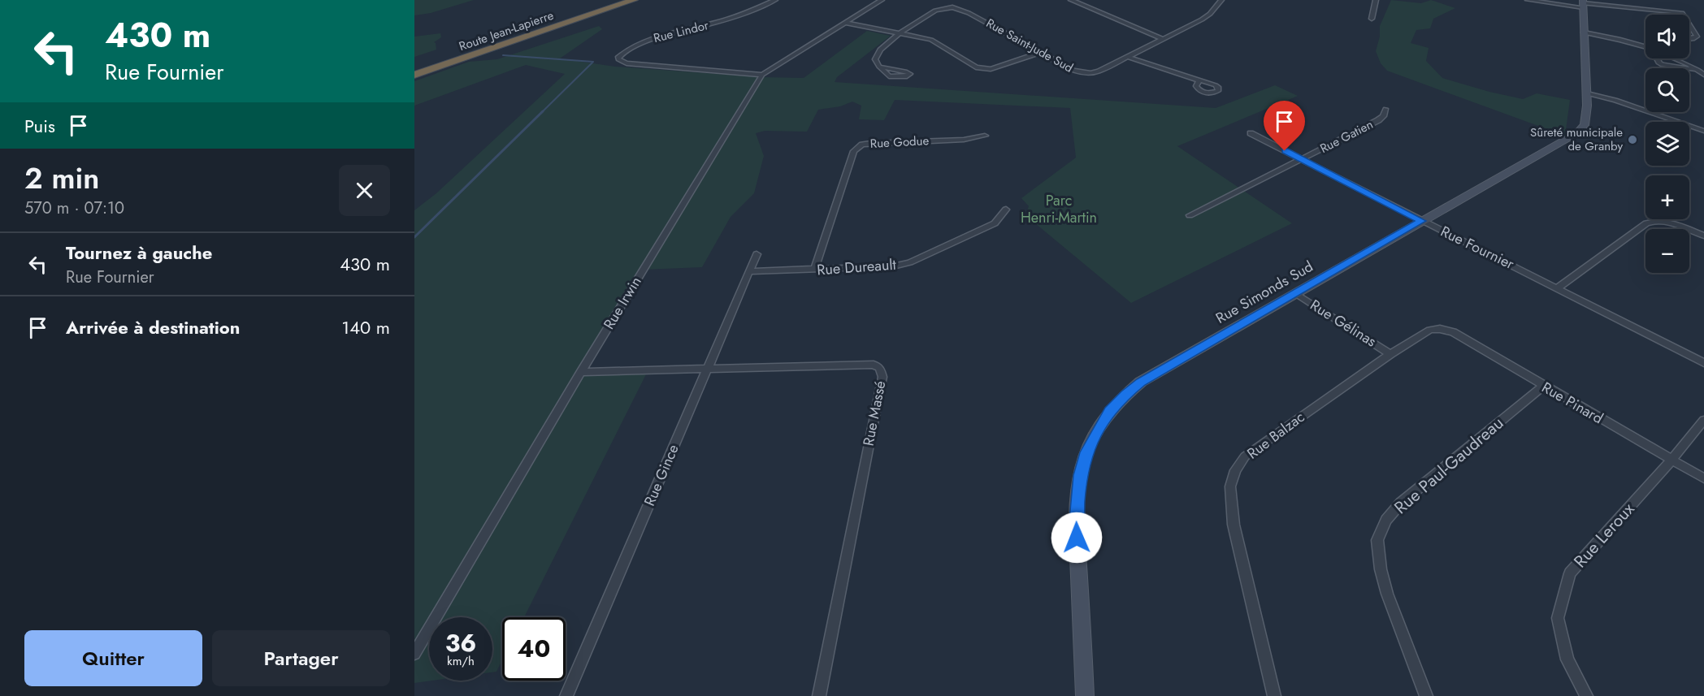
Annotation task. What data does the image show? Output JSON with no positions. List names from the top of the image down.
{
  "streets": {
    "highway": ["Route Jean-Lapierre"],
    "street": [
      "Rue Lindor",
      "Rue Saint-Jude Sud",
      "Rue Gatien",
      "Rue Godue",
      "Rue Fournier",
      "Rue Dureault",
      "Rue Simonds Sud",
      "Rue Irwin",
      "Rue Gélinas",
      "Rue Pinard",
      "Rue Massé",
      "Rue Balzac",
      "Rue Paul-Gaudreau",
      "Rue Gince",
      "Rue Leroux"
    ]
  },
  "crossings": [
    ["Rue Lindor", "Rue Irwin"],
    ["Rue Gatien", "Rue Fournier"],
    ["Rue Godue", "Rue Dureault"],
    ["Rue Fournier", "Rue Simonds Sud"],
    ["Rue Dureault", "Rue Gince"],
    ["Rue Simonds Sud", "Rue Gélinas"],
    ["Rue Irwin", "Rue Massé"],
    ["Rue Gélinas", "Rue Balzac"],
    ["Rue Pinard", "Rue Balzac"],
    ["Rue Pinard", "Rue Paul-Gaudreau"],
    ["Rue Pinard", "Rue Leroux"],
    ["Rue Massé", "Rue Gince"]
  ],
  "parks": ["Parc Henri-Martin"],
  "places": ["Sûreté municipale de Granby"],
  "page": {
    "turn": ["430 m", "Rue Fournier"],
    "map_buttons": ["+", "−"],
    "then": "Puis",
    "heading": ["2 min", "570 m · 07:10"],
    "list": [
      {
        "name": "Tournez à gauche",
        "note": "Rue Fournier",
        "value": "430 m"
      },
      {
        "name": "Arrivée à destination",
        "value": "140 m"
      }
    ],
    "speed": "36 km/h",
    "limit": "40",
    "buttons": ["Quitter", "Partager"]
  }
}
